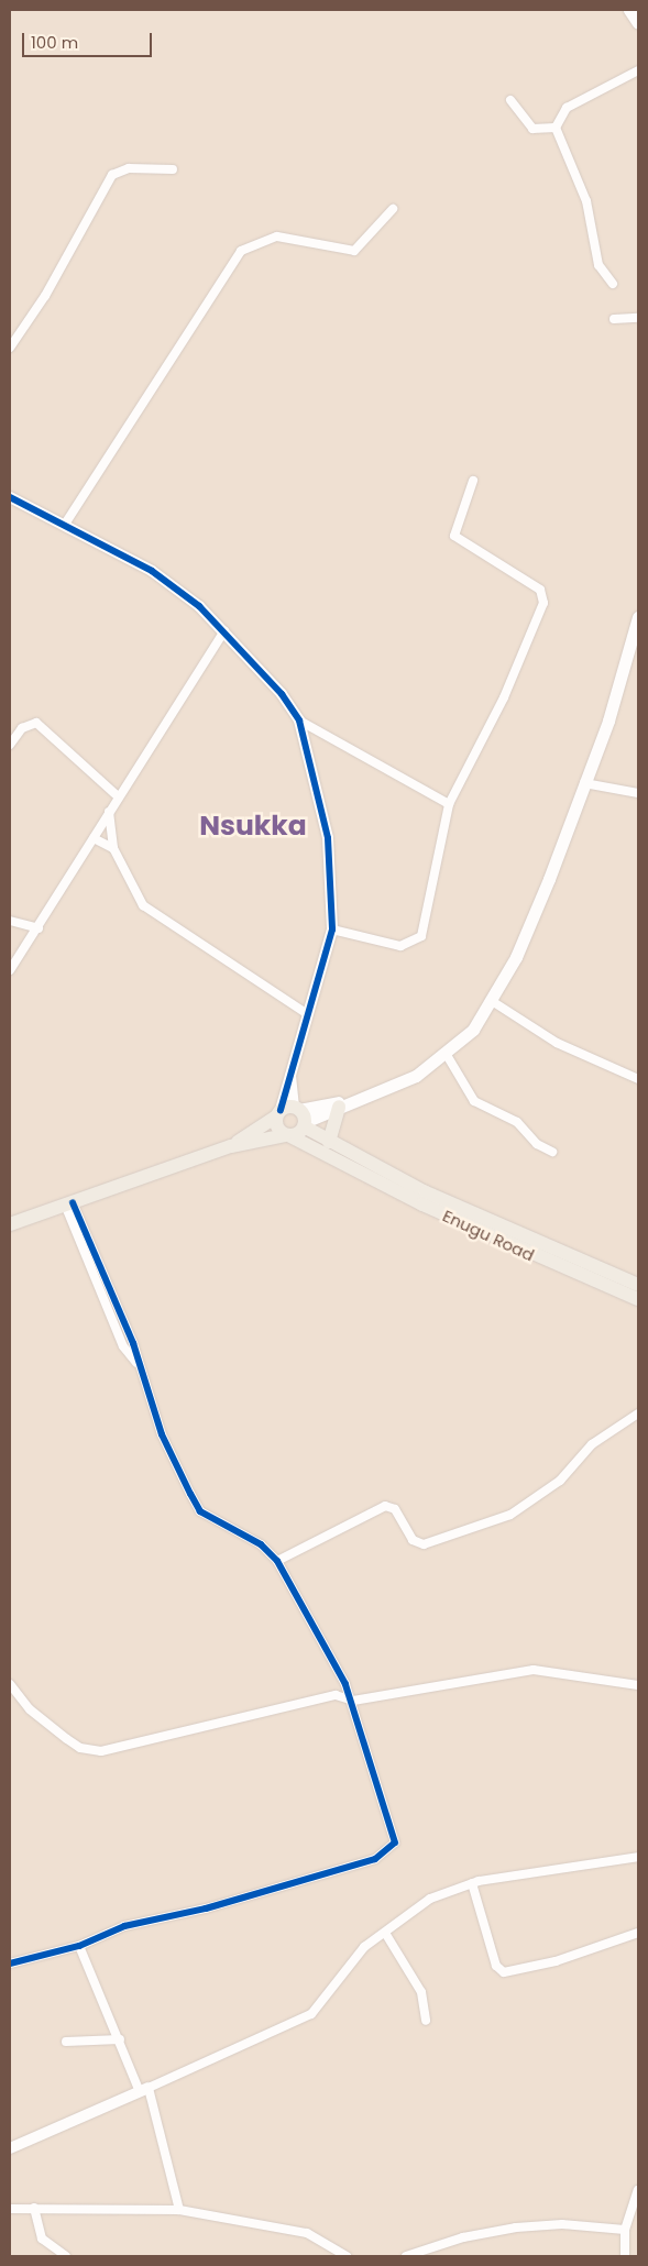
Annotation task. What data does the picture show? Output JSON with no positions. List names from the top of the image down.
{
  "streets": {
    "main road": ["Enugu Road"]
  },
  "districts": ["Nsukka"],
  "scale_bar": "100 m"
}
